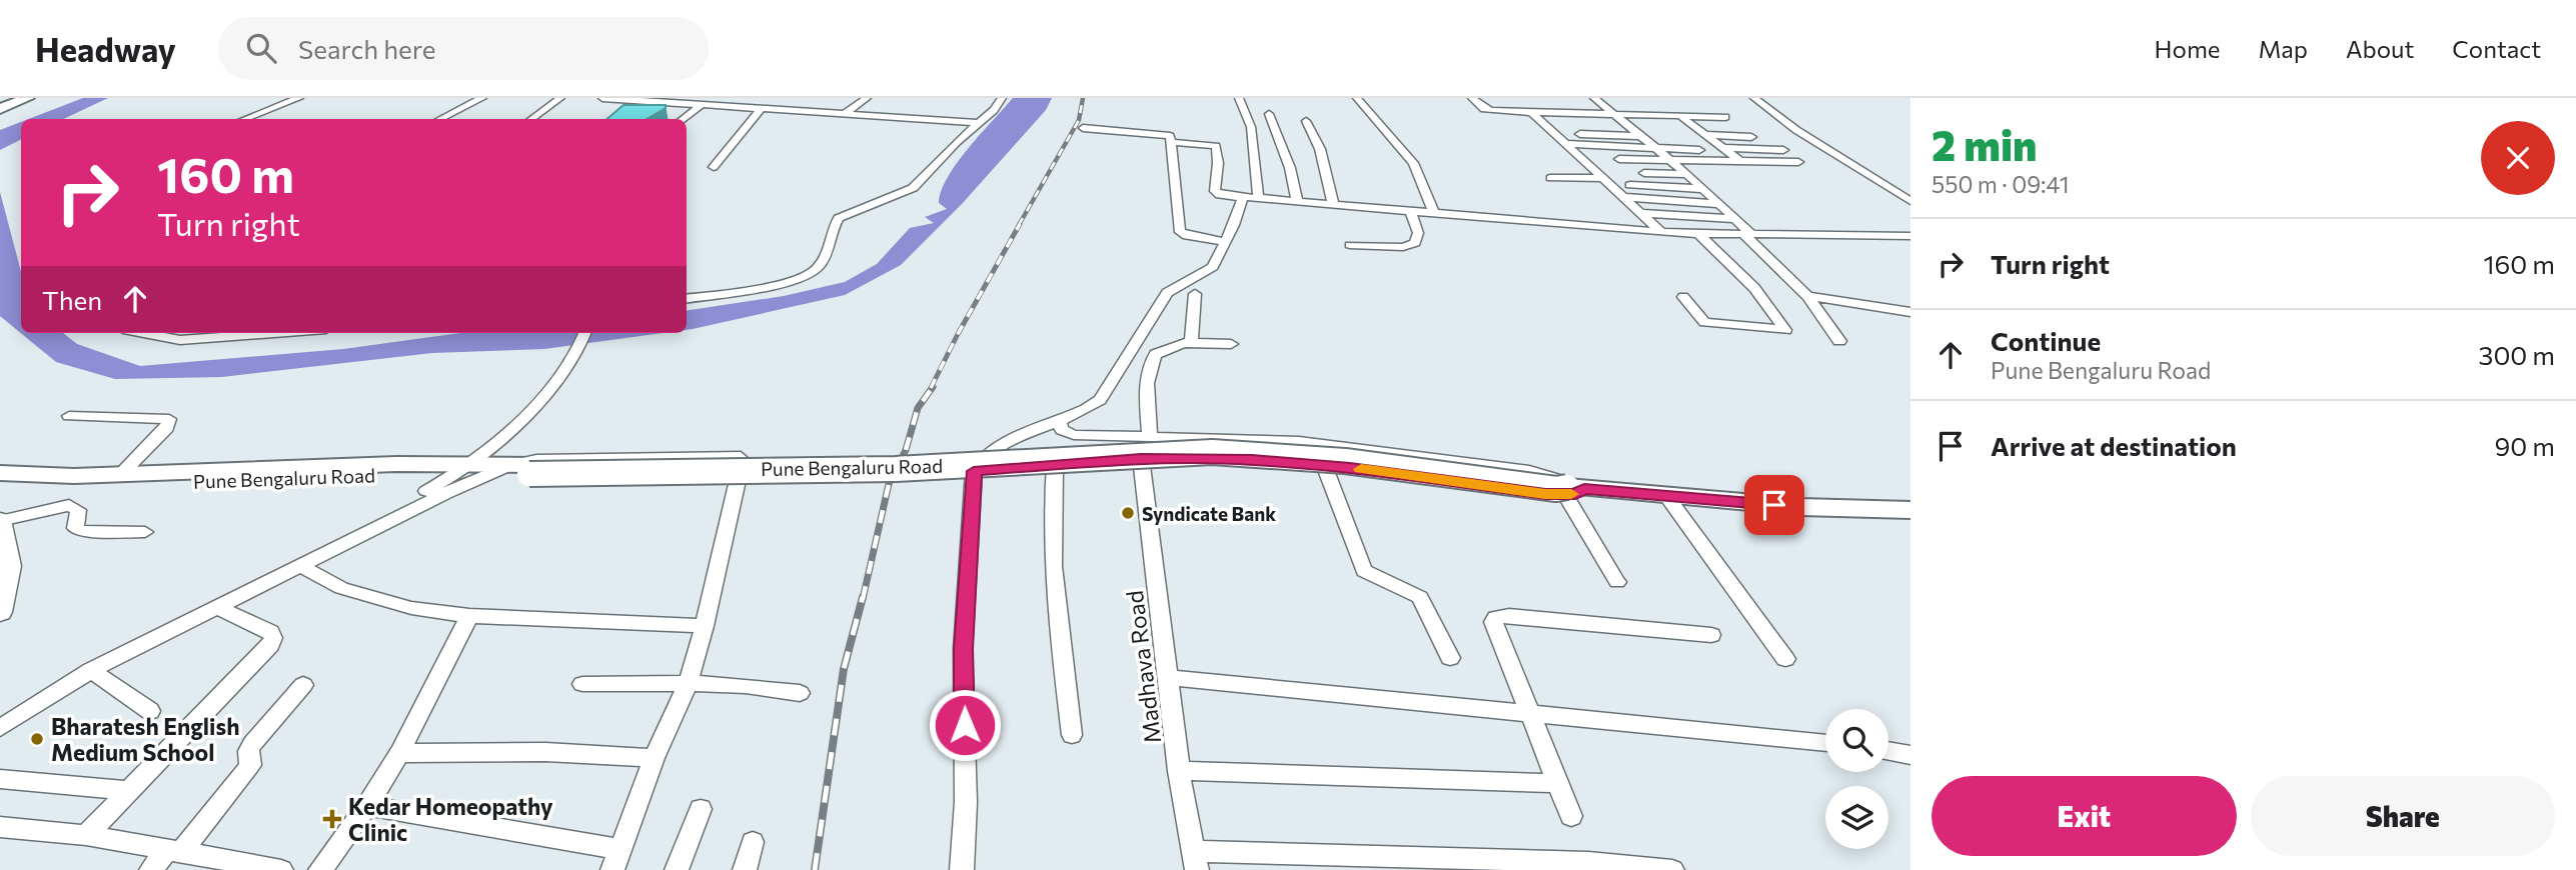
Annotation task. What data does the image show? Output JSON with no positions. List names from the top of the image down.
{
  "streets": {
    "main road": ["Pune Bengaluru Road"],
    "street": ["Madhava Road"]
  },
  "places": {
    "other": ["Syndicate Bank", "Bharatesh English Medium School"],
    "health": ["Kedar Homeopathy Clinic"]
  },
  "page": {
    "header": "Headway",
    "search": "Search here",
    "nav": [
      "Home",
      "Map",
      "About",
      "Contact"
    ],
    "heading": ["2 min", "550 m · 09:41"],
    "turn": ["160 m", "Turn right"],
    "list": [
      {
        "name": "Turn right",
        "value": "160 m"
      },
      {
        "name": "Continue",
        "note": "Pune Bengaluru Road",
        "value": "300 m"
      },
      {
        "name": "Arrive at destination",
        "value": "90 m"
      }
    ],
    "then": "Then",
    "buttons": ["Exit", "Share"]
  }
}
